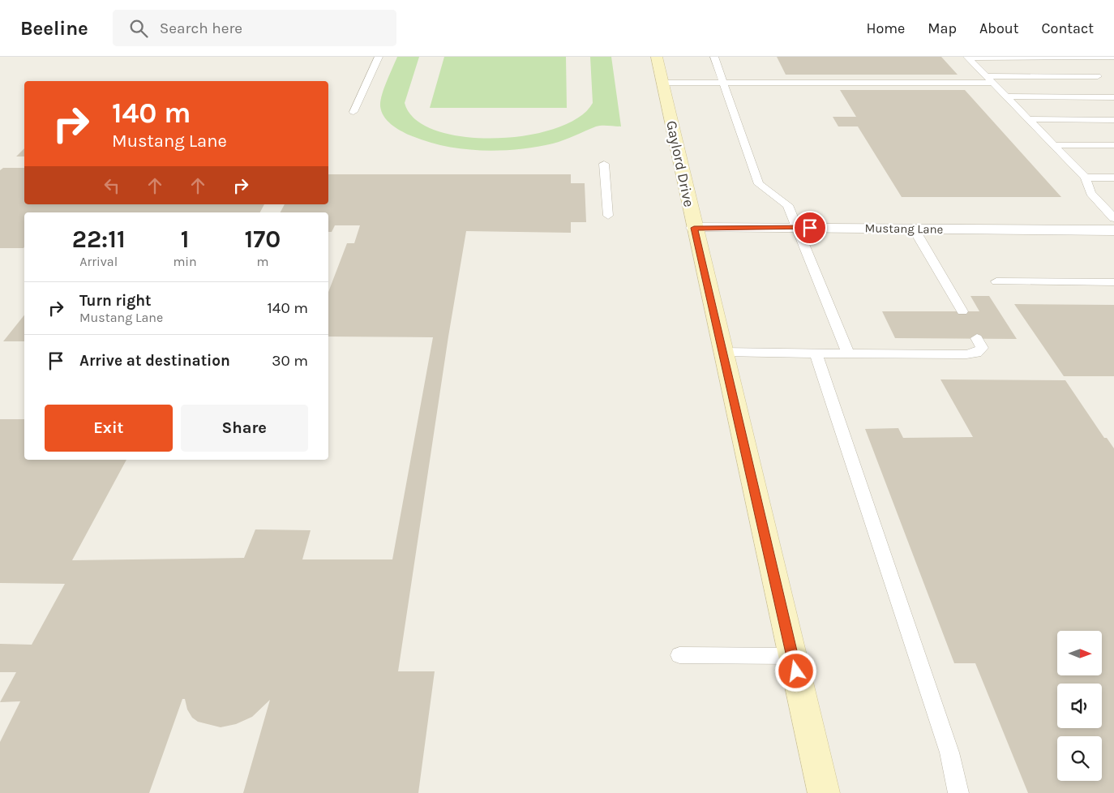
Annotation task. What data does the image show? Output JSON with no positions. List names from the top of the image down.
{
  "streets": {
    "street": ["Gaylord Drive", "Mustang Lane"]
  },
  "crossings": [
    ["Gaylord Drive", "Mustang Lane"]
  ],
  "north": "right",
  "page": {
    "header": "Beeline",
    "search": "Search here",
    "nav": [
      "Home",
      "Map",
      "About",
      "Contact"
    ],
    "turn": ["140 m", "Mustang Lane"],
    "eta": [
      "22:11",
      "Arrival",
      "1",
      "min",
      "170",
      "m"
    ],
    "list": [
      {
        "name": "Turn right",
        "note": "Mustang Lane",
        "value": "140 m"
      },
      {
        "name": "Arrive at destination",
        "value": "30 m"
      }
    ],
    "buttons": ["Exit", "Share"]
  }
}
